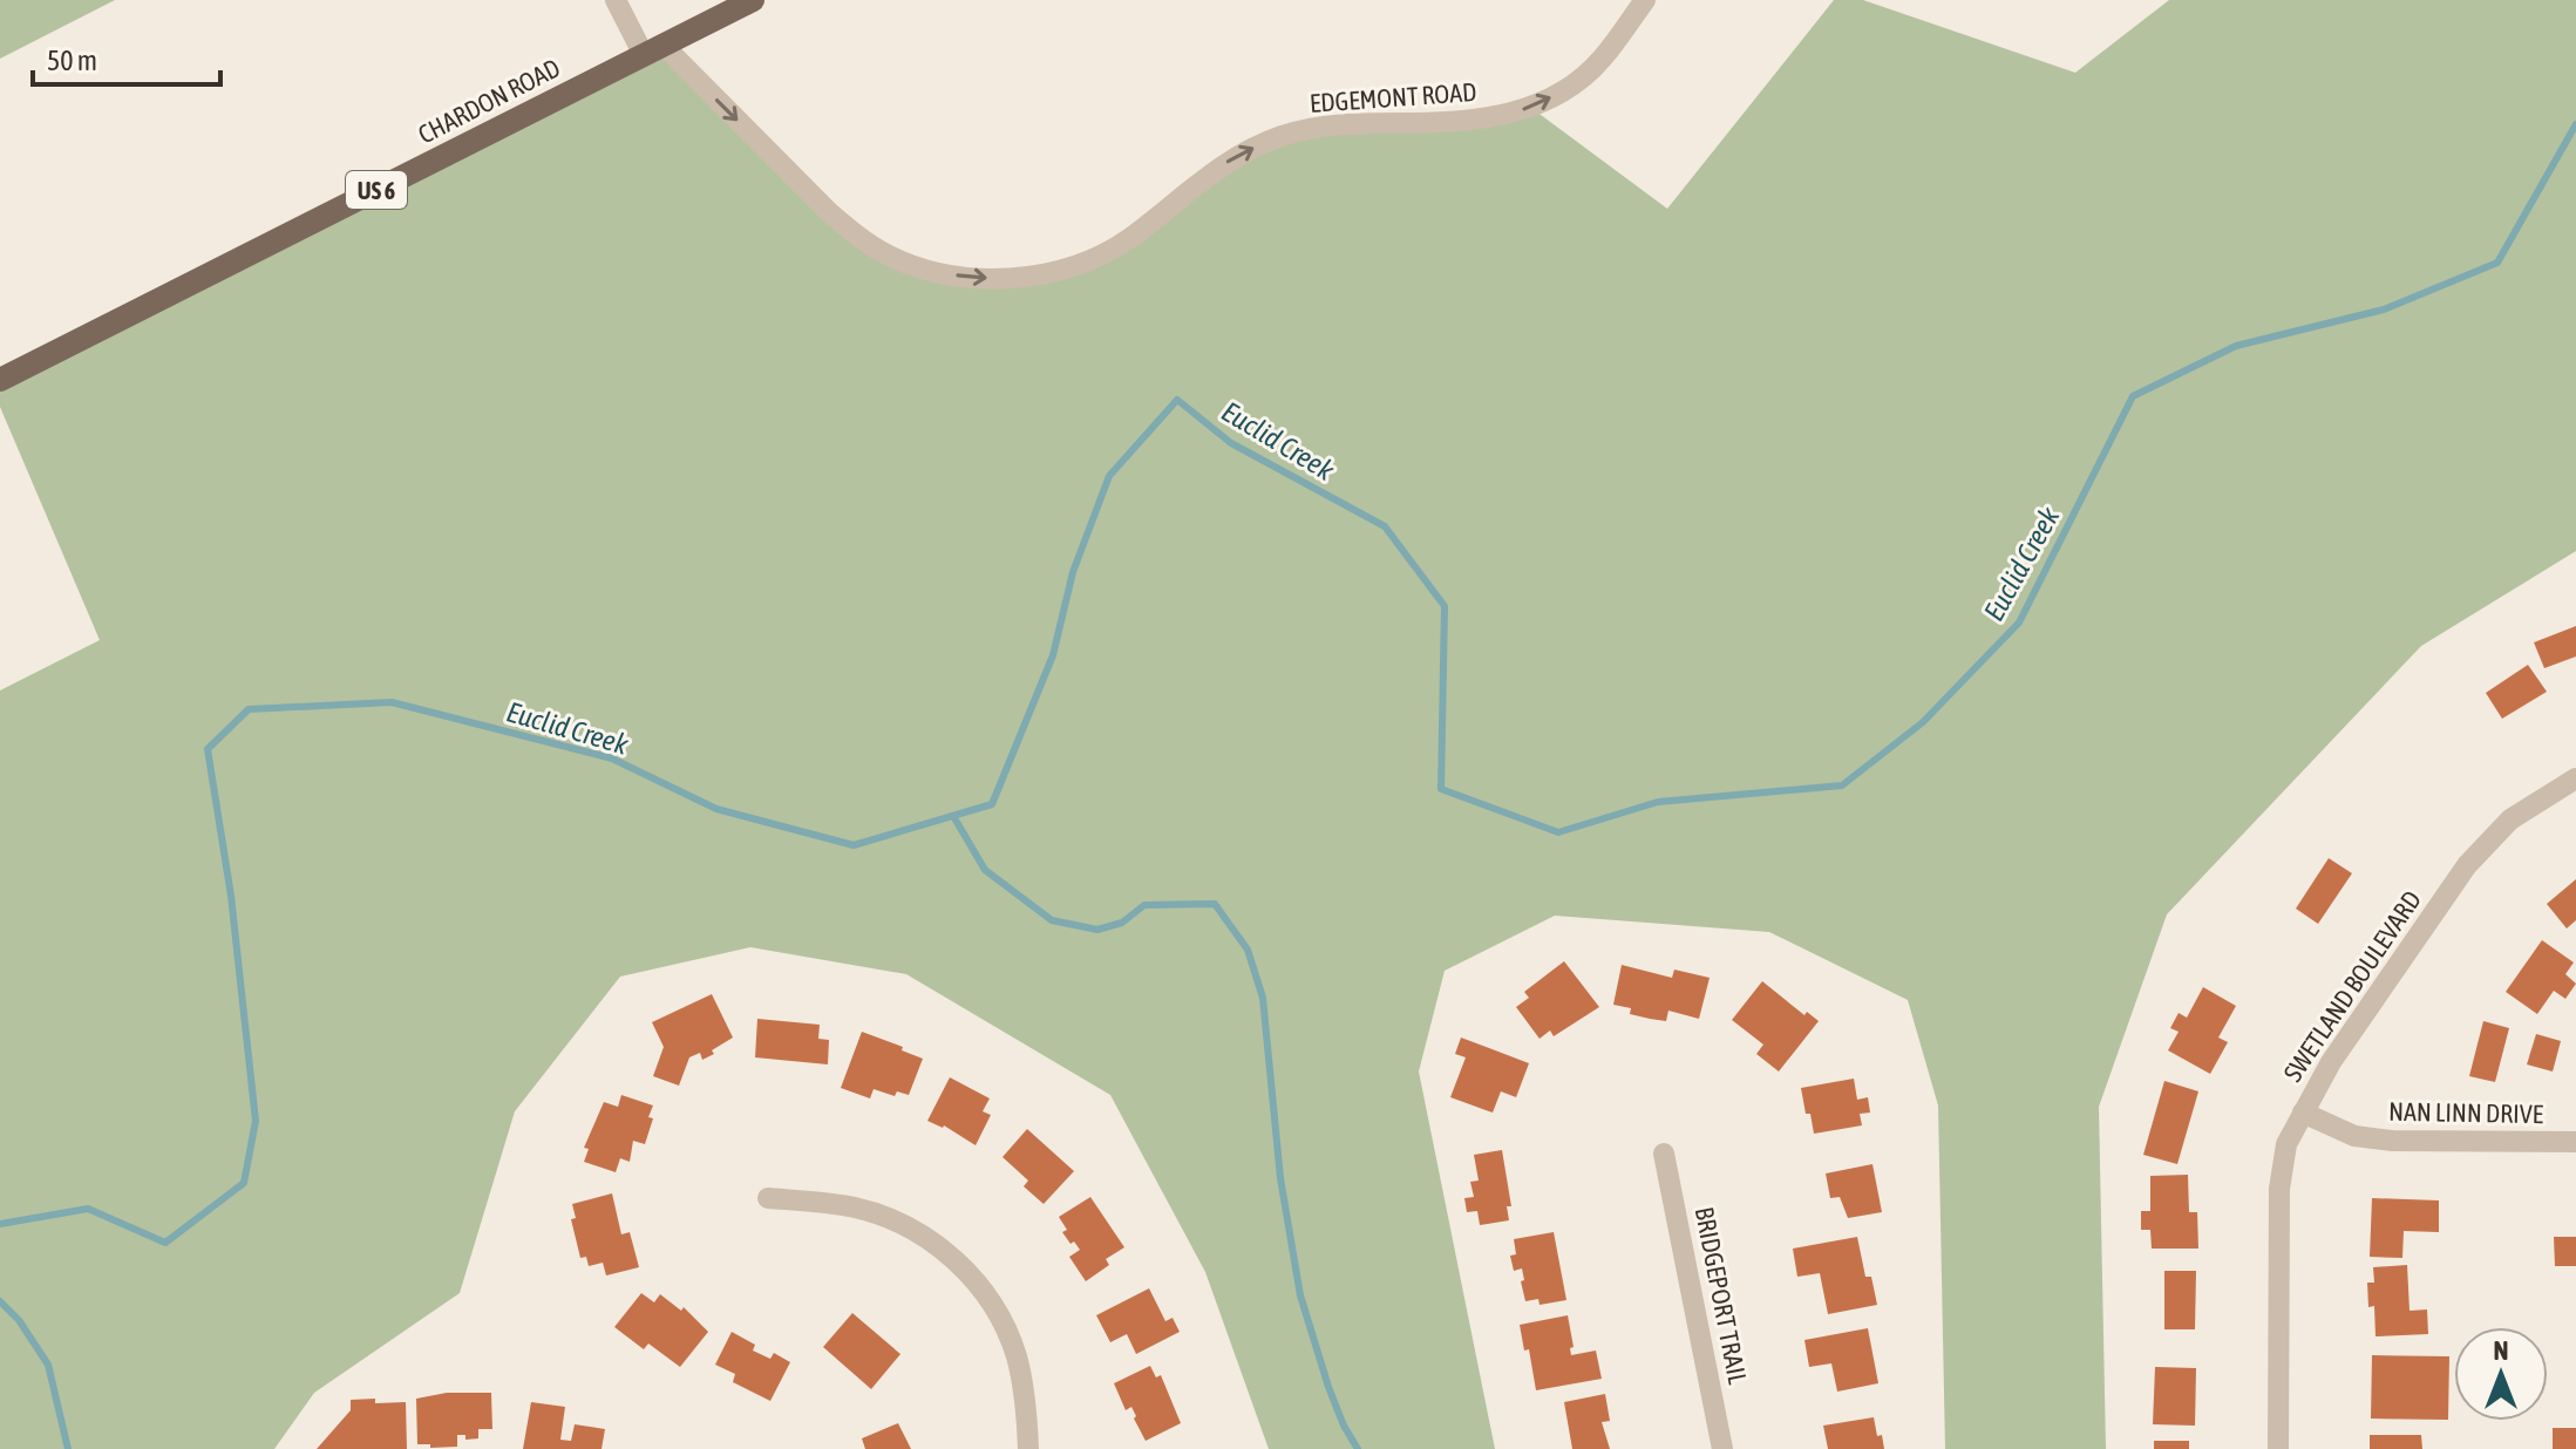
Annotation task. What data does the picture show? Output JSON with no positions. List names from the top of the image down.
{
  "streets": {
    "main road": ["CHARDON ROAD", "US 6"],
    "street": [
      "EDGEMONT ROAD",
      "SWETLAND BOULEVARD",
      "NAN LINN DRIVE",
      "BRIDGEPORT TRAIL"
    ]
  },
  "crossings": [
    ["EDGEMONT ROAD", "CHARDON ROAD"],
    ["SWETLAND BOULEVARD", "NAN LINN DRIVE"]
  ],
  "one_way": ["EDGEMONT ROAD"],
  "water": ["Euclid Creek"],
  "scale_bar": "50 m",
  "north": "top"
}
